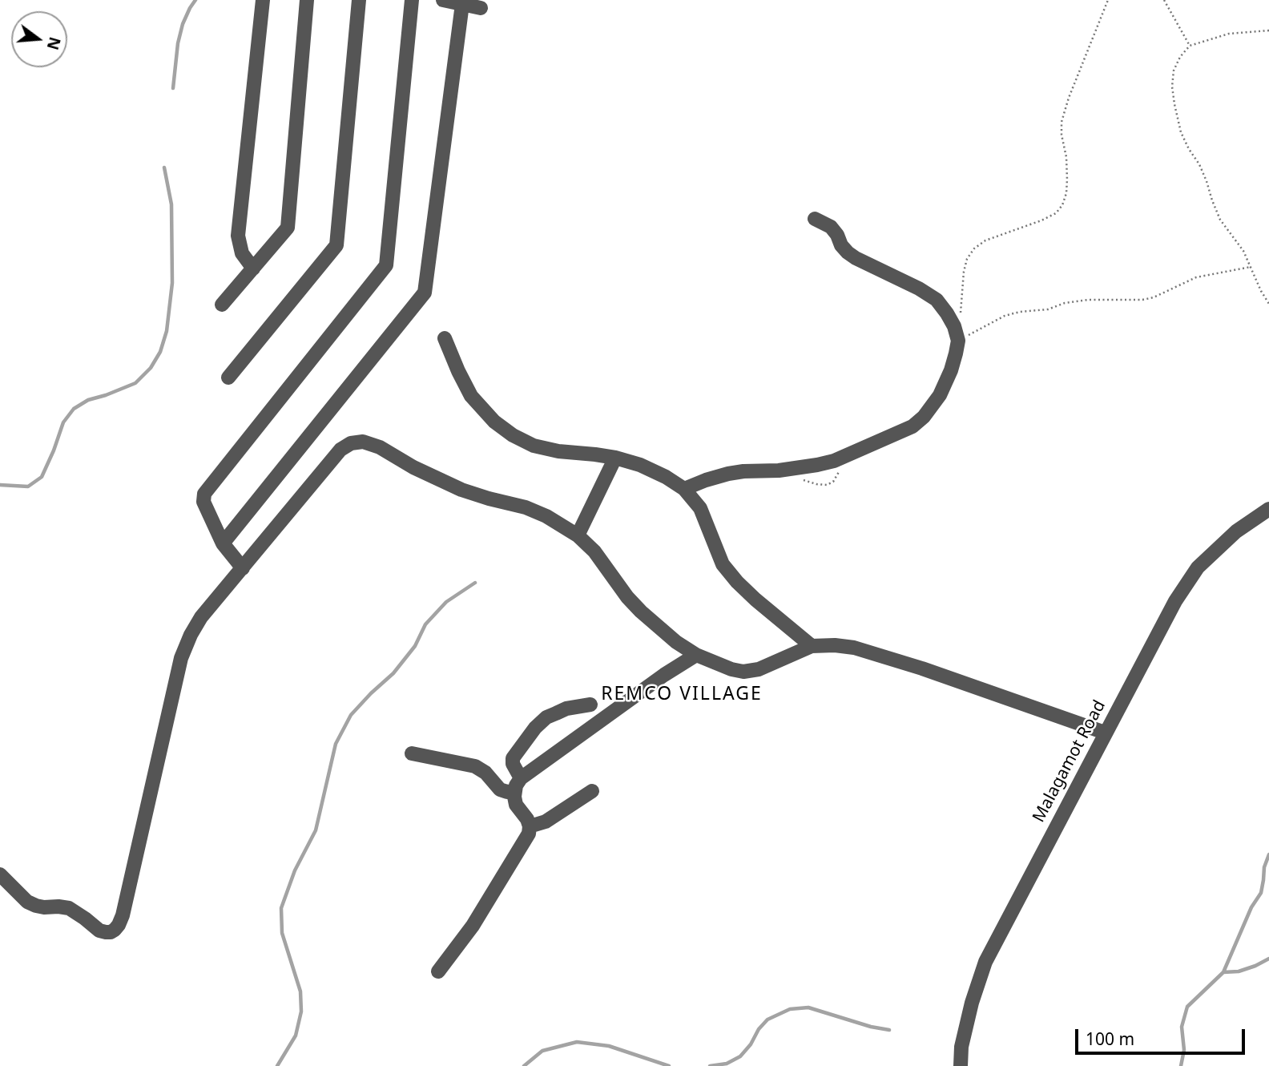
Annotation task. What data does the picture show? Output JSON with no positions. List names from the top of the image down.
{
  "streets": {
    "street": ["Malagamot Road"]
  },
  "districts": ["REMCO VILLAGE"],
  "scale_bar": "100 m",
  "north": "right"
}
